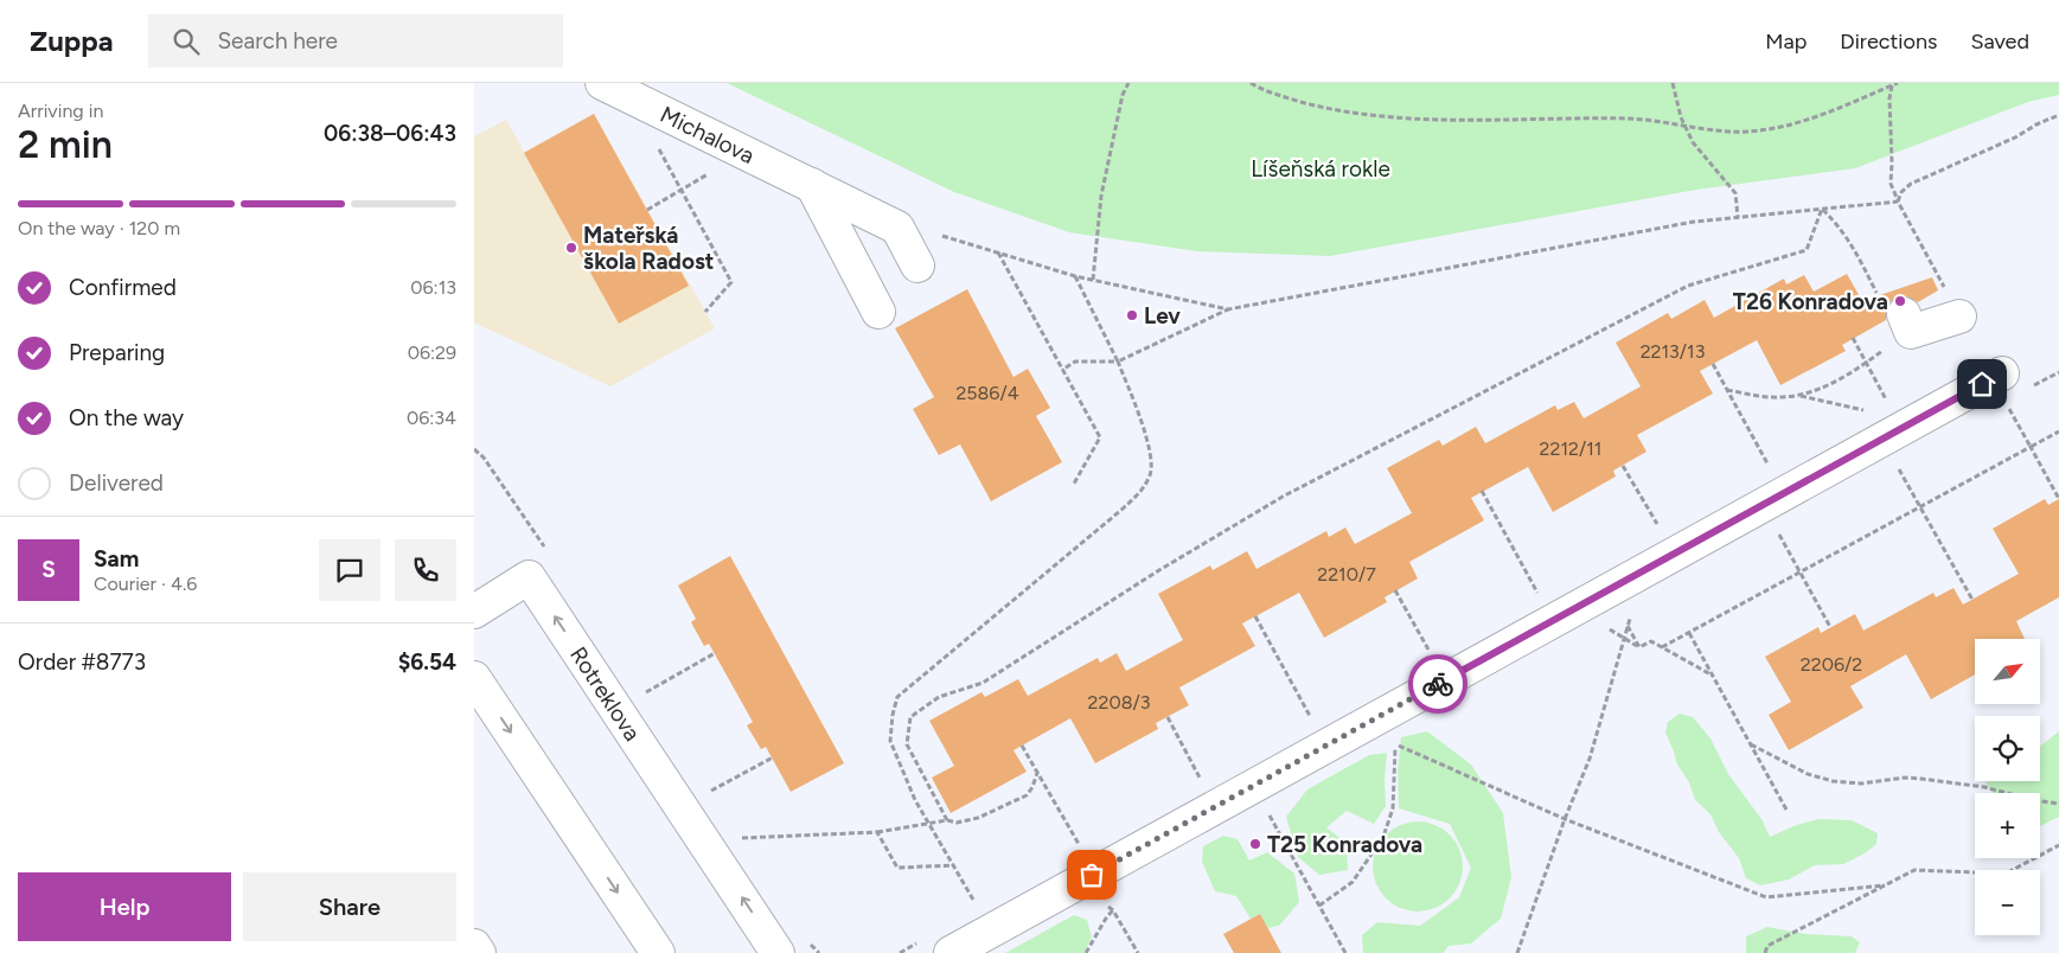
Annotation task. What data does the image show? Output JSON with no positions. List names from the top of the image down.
{
  "streets": {
    "street": ["Michalova", "Rotreklova"]
  },
  "parks": ["Líšeňská rokle"],
  "places": [
    "Mateřská škola Radost",
    "T26 Konradova",
    "Lev",
    "T25 Konradova"
  ],
  "house_numbers": [
    "2213/13",
    "2586/4",
    "2212/11",
    "2210/7",
    "2206/2",
    "2208/3"
  ],
  "north": "top right",
  "page": {
    "header": "Zuppa",
    "search": "Search here",
    "nav": ["Map", "Directions", "Saved"],
    "heading": ["2 min", "Arriving in", "06:38–06:43"],
    "panel": [
      "Sam",
      "Courier · 4.6",
      "Order #8773",
      "$6.54"
    ],
    "bar": "On the way · 120 m",
    "list": [
      ["Confirmed", "06:13"],
      ["Preparing", "06:29"],
      ["On the way", "06:34"],
      "Delivered"
    ],
    "round": "S",
    "map_buttons": ["+", "−"],
    "buttons": ["Help", "Share"]
  }
}
